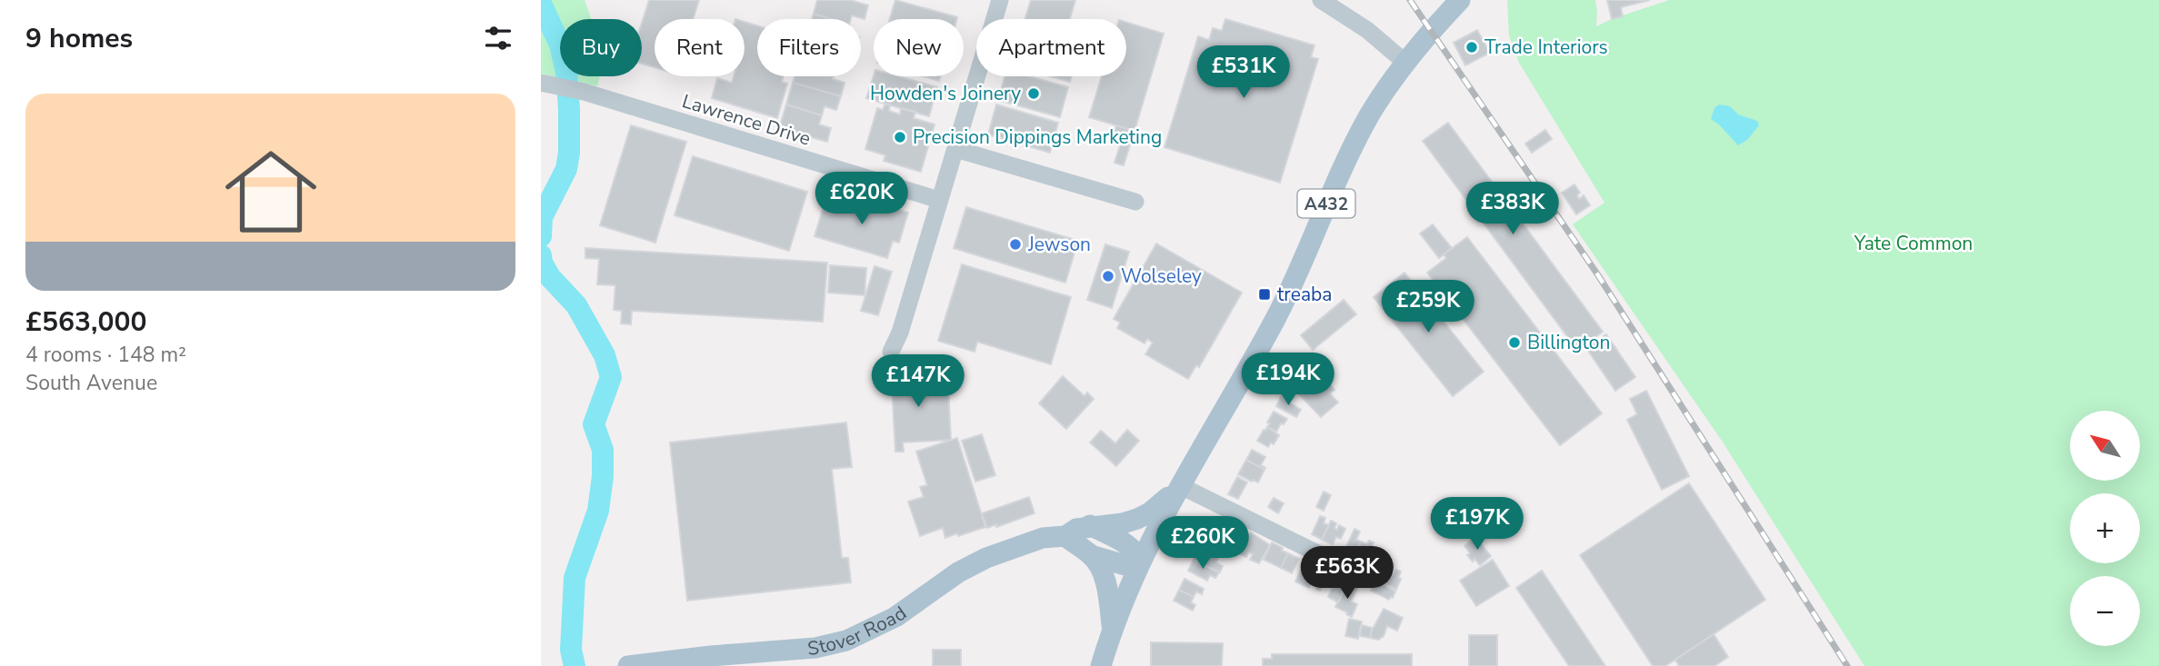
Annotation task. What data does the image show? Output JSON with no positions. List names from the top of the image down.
{
  "streets": {
    "main road": ["A432", "Stover Road"],
    "street": ["Lawrence Drive"]
  },
  "crossings": [
    ["A432", "Stover Road"]
  ],
  "parks": ["Yate Common"],
  "places": {
    "other": [
      "Trade Interiors",
      "Howden's Joinery",
      "Precision Dippings Marketing",
      "Jewson",
      "Wolseley",
      "Billington"
    ],
    "transit": ["treaba"]
  },
  "north": "top left",
  "page": {
    "heading": "9 homes",
    "chip": [
      "Buy",
      "Rent",
      "Filters",
      "New",
      "Apartment"
    ],
    "price": [
      "£531K",
      "£620K",
      "£383K",
      "£259K",
      "£194K",
      "£147K",
      "£197K",
      "£260K",
      "£563K"
    ],
    "list": [
      {
        "name": "£563,000",
        "note": "4 rooms · 148 m² · South Avenue"
      }
    ],
    "map_buttons": ["+", "−"]
  }
}
